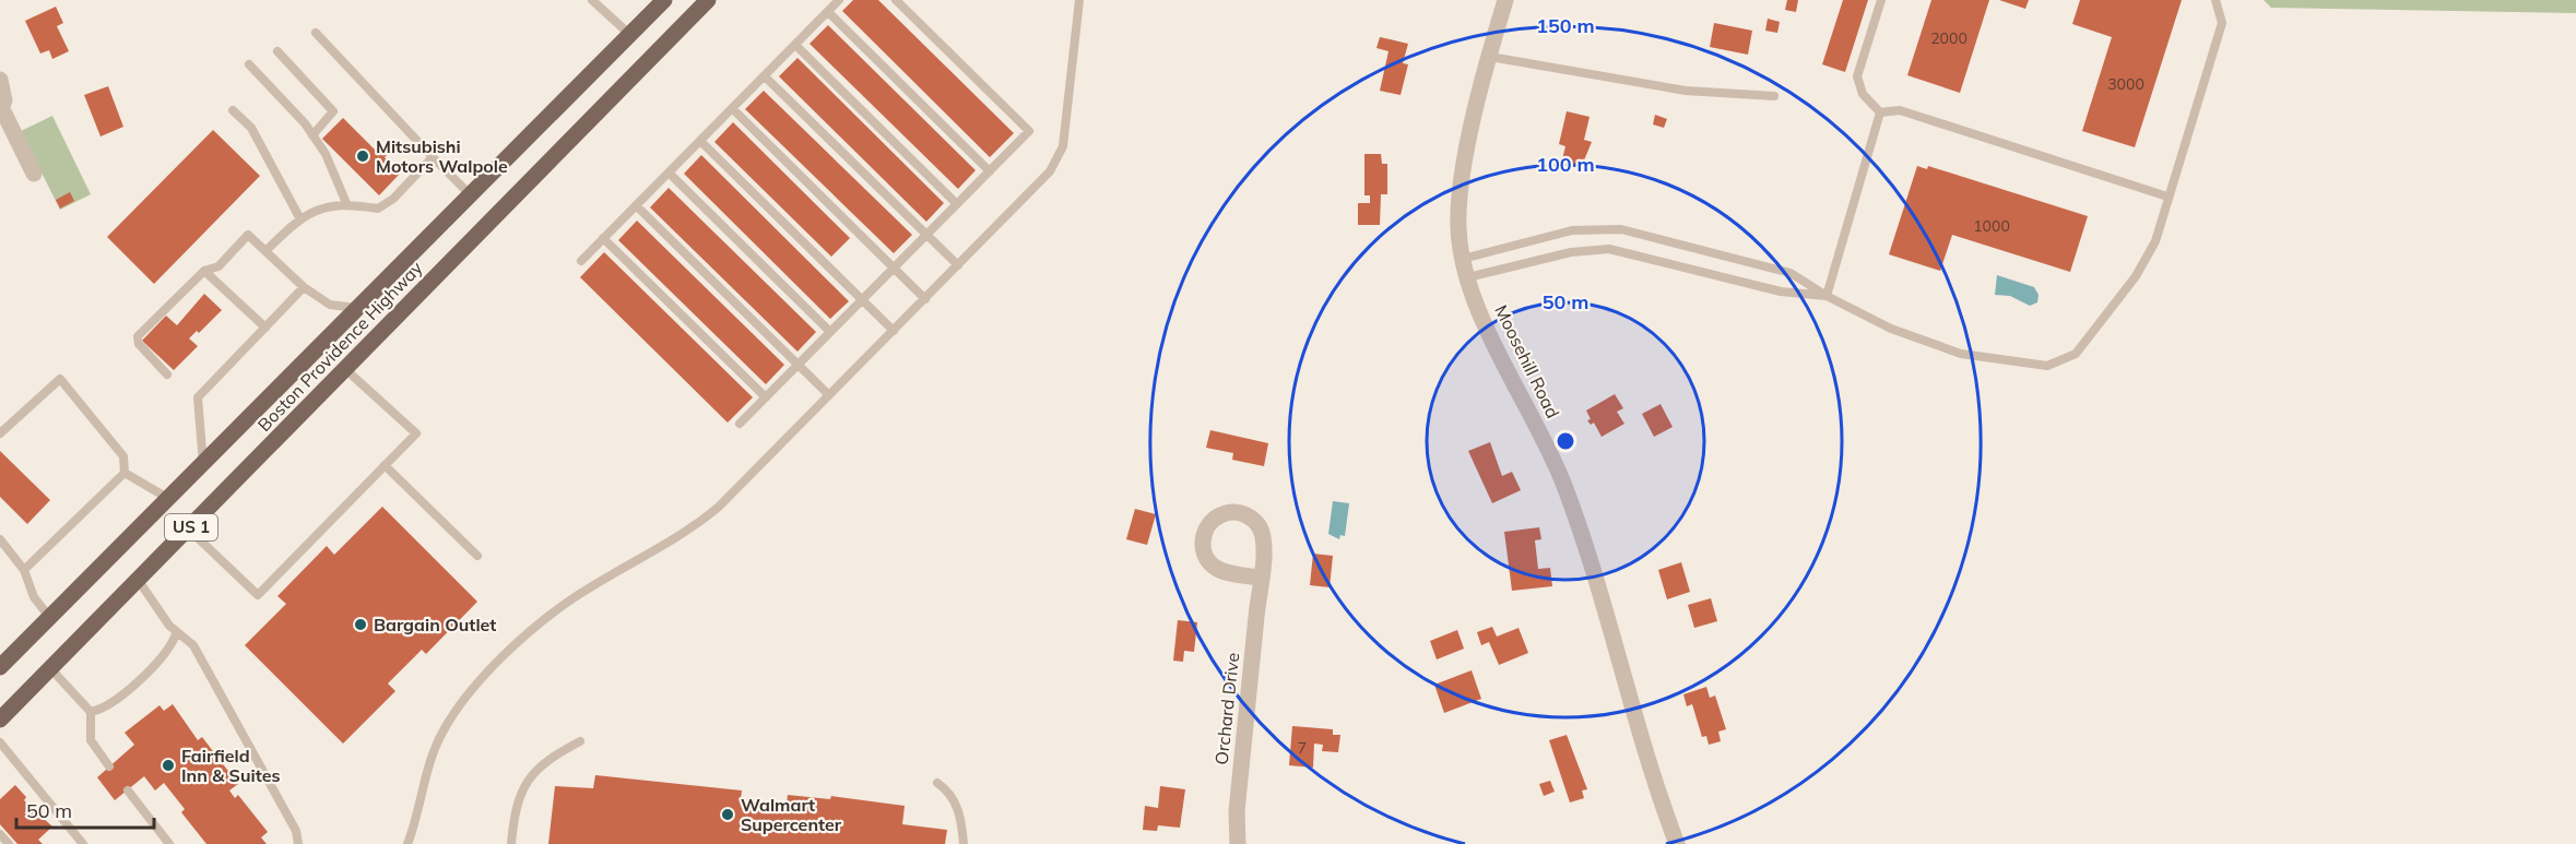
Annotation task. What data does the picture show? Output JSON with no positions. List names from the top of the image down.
{
  "streets": {
    "main road": ["Boston Providence Highway", "US 1"],
    "street": ["Moosehill Road", "Orchard Drive"]
  },
  "places": [
    "Mitsubishi Motors Walpole",
    "Bargain Outlet",
    "Fairfield Inn & Suites",
    "Walmart Supercenter"
  ],
  "house_numbers": [
    "2000",
    "3000",
    "1000",
    "7"
  ],
  "scale_bar": "50 m",
  "rings": ["150 m", "100 m", "50 m"]
}
